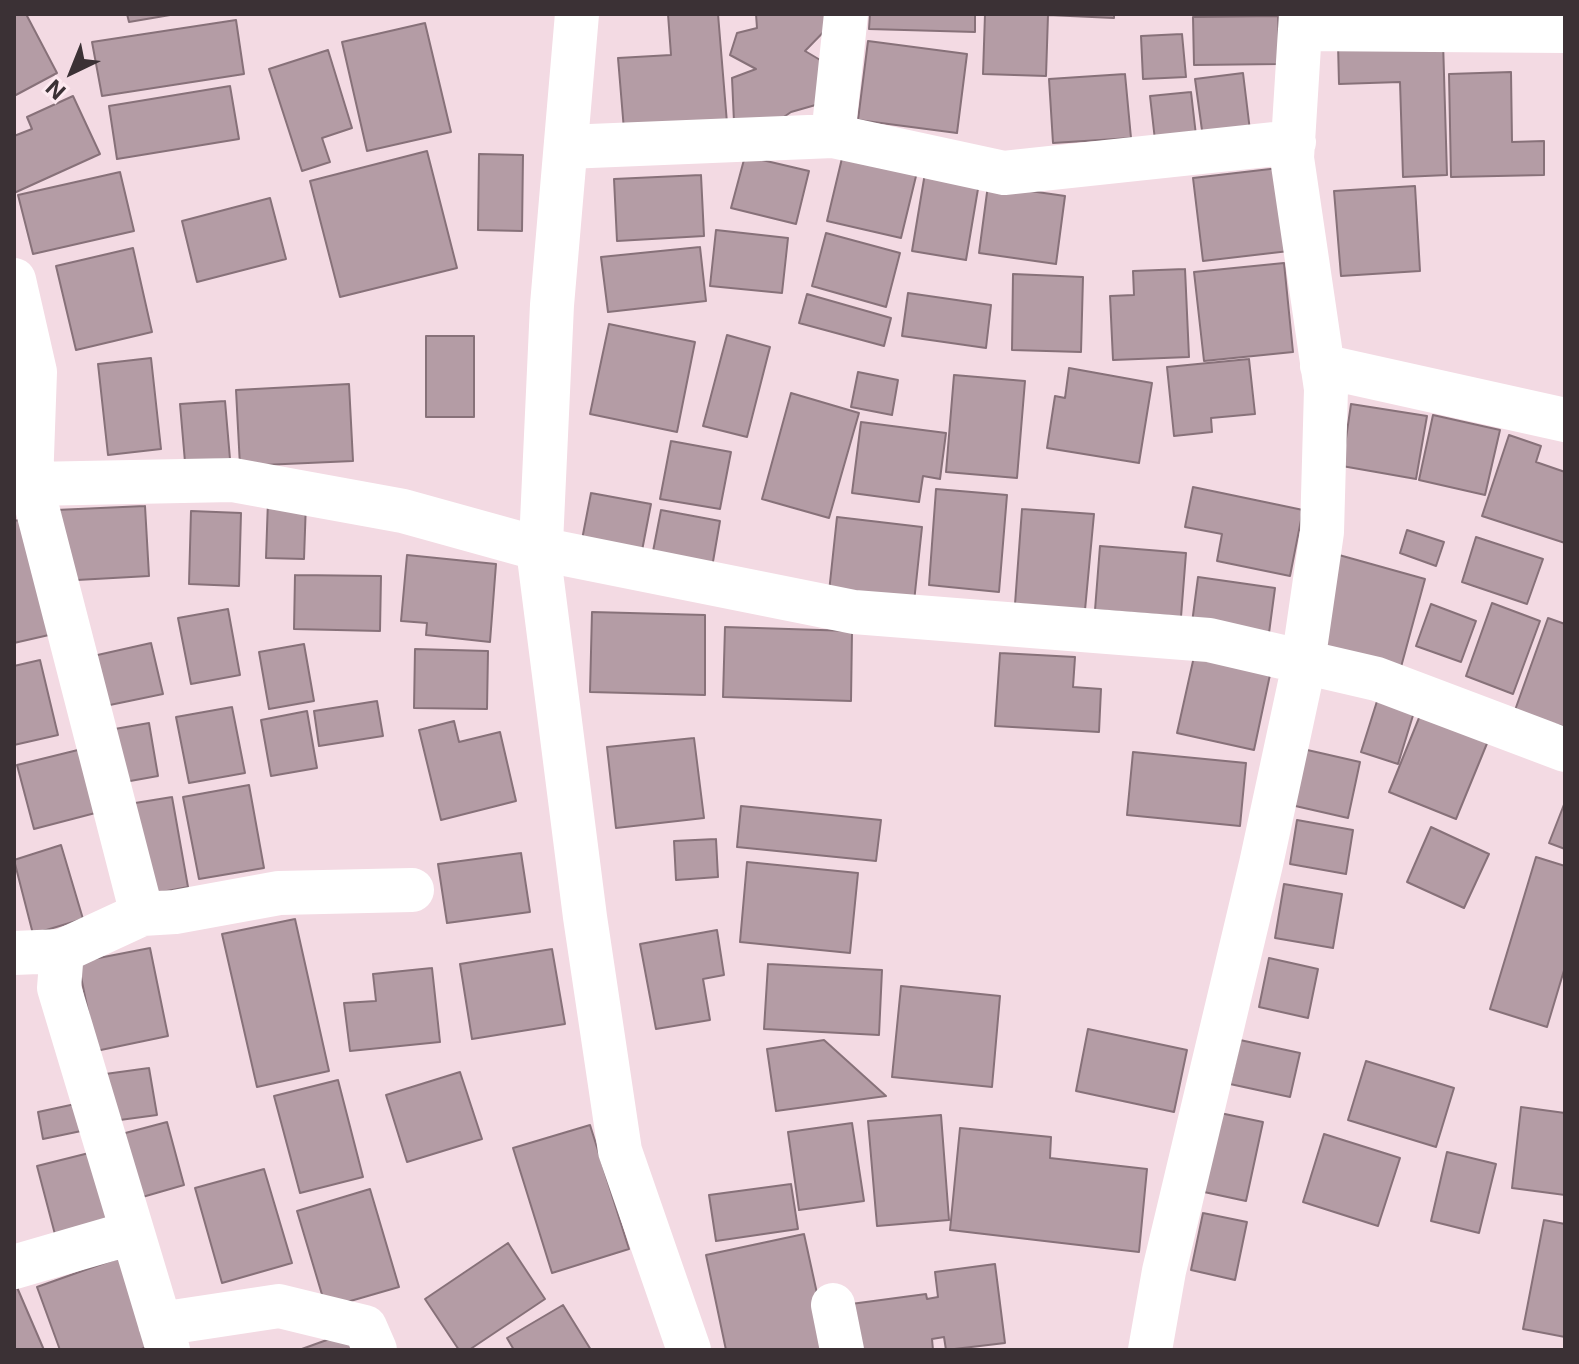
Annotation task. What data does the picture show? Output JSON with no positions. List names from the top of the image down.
{
  "north": "bottom left"
}
